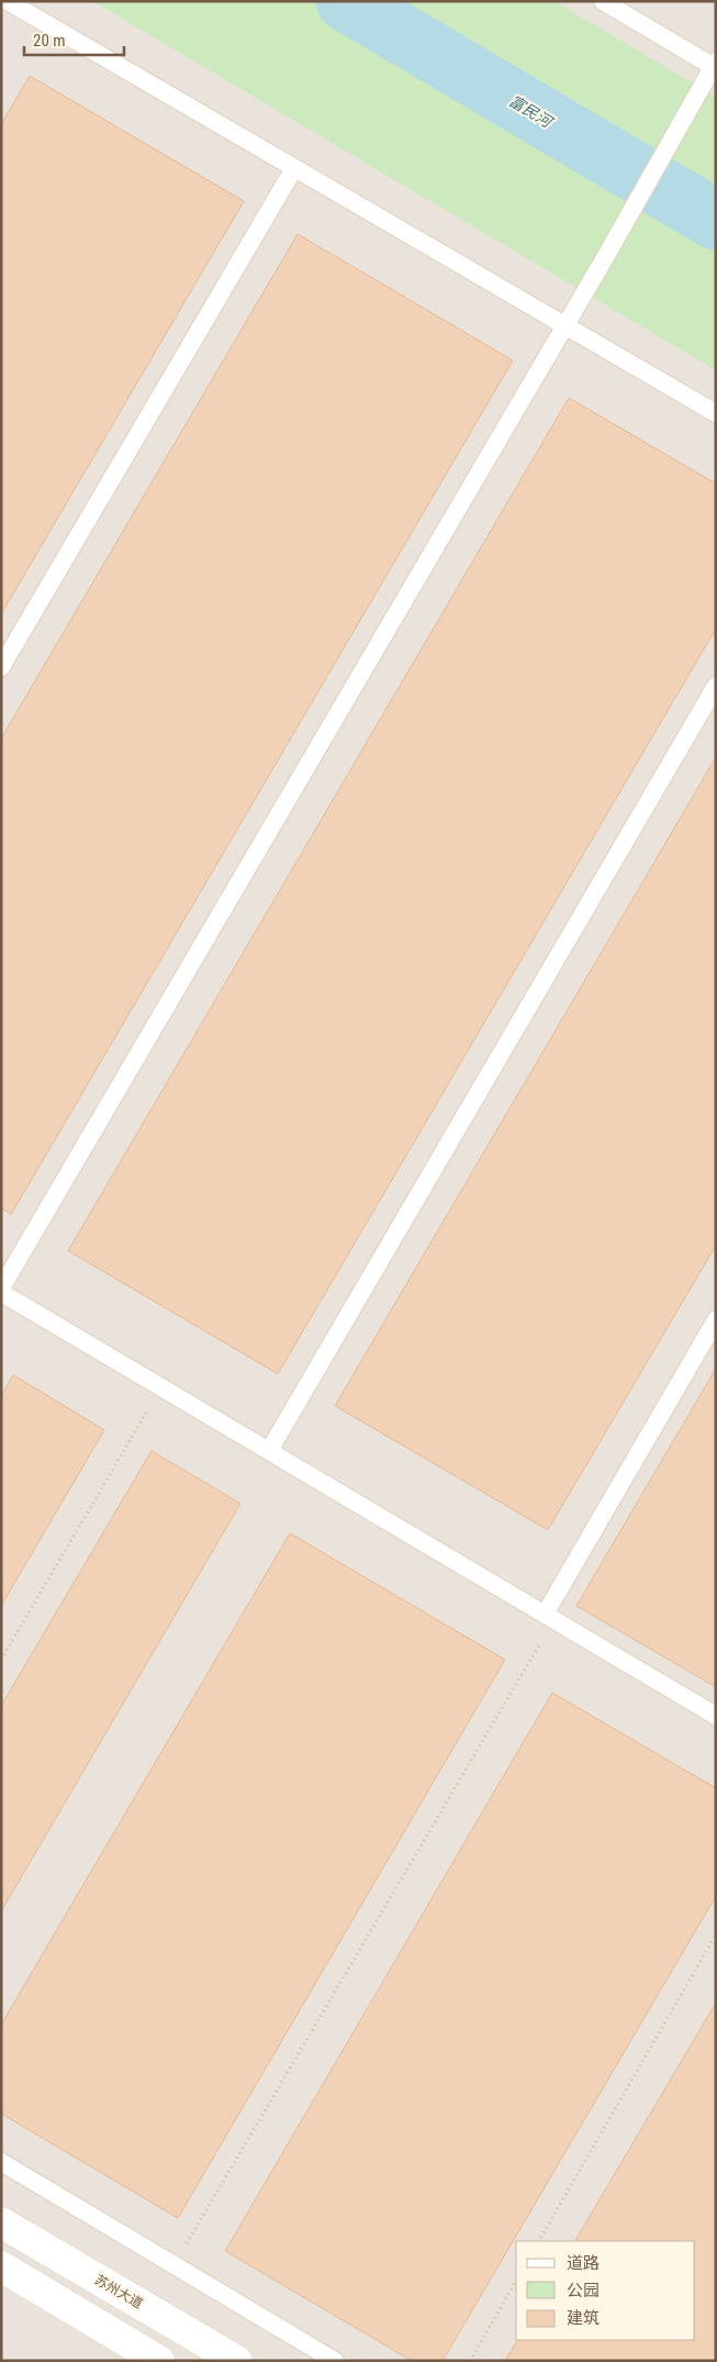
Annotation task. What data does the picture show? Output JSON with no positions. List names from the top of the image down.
{
  "streets": {
    "street": ["苏州大道"]
  },
  "water": ["富民河"],
  "legend": ["道路", "公园", "建筑"],
  "scale_bar": "20 m"
}
